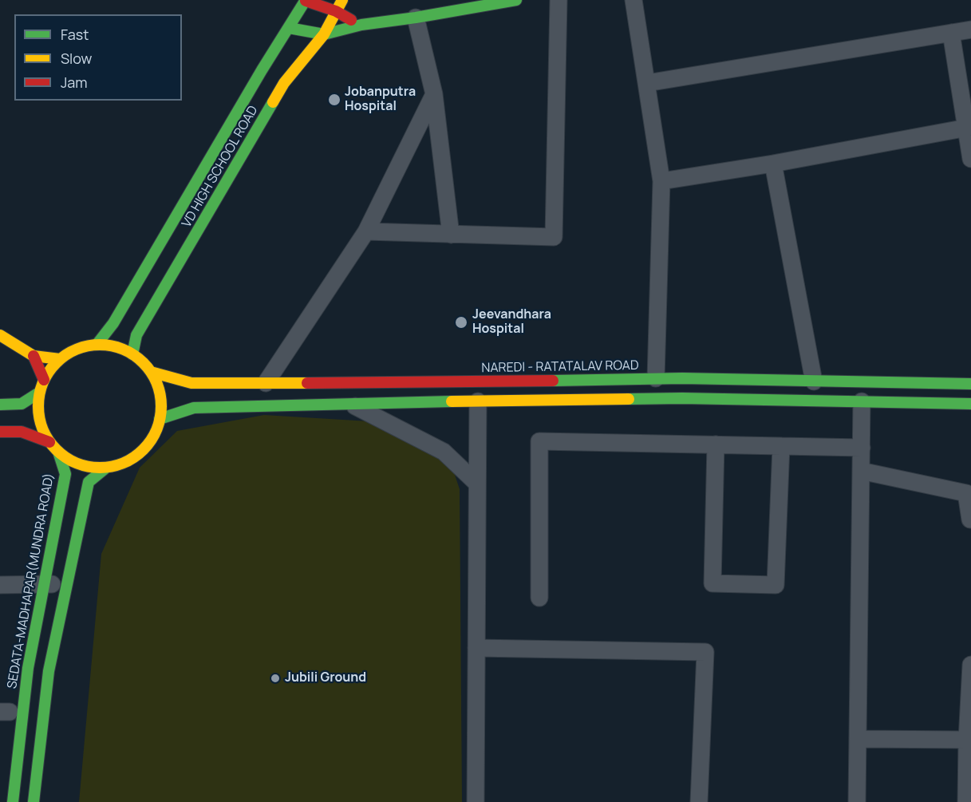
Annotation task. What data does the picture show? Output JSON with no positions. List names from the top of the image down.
{
  "streets": {
    "main road": ["VD HIGH SCHOOL ROAD", "NAREDI - RATATALAV ROAD", "SEDATA-MADHAPAR(MUNDRA ROAD)"]
  },
  "crossings": [
    ["VD HIGH SCHOOL ROAD", "NAREDI - RATATALAV ROAD"],
    ["VD HIGH SCHOOL ROAD", "SEDATA-MADHAPAR(MUNDRA ROAD)"],
    ["NAREDI - RATATALAV ROAD", "SEDATA-MADHAPAR(MUNDRA ROAD)"]
  ],
  "places": ["Jobanputra Hospital", "Jeevandhara Hospital", "Jubili Ground"],
  "legend": ["Fast", "Slow", "Jam"]
}
